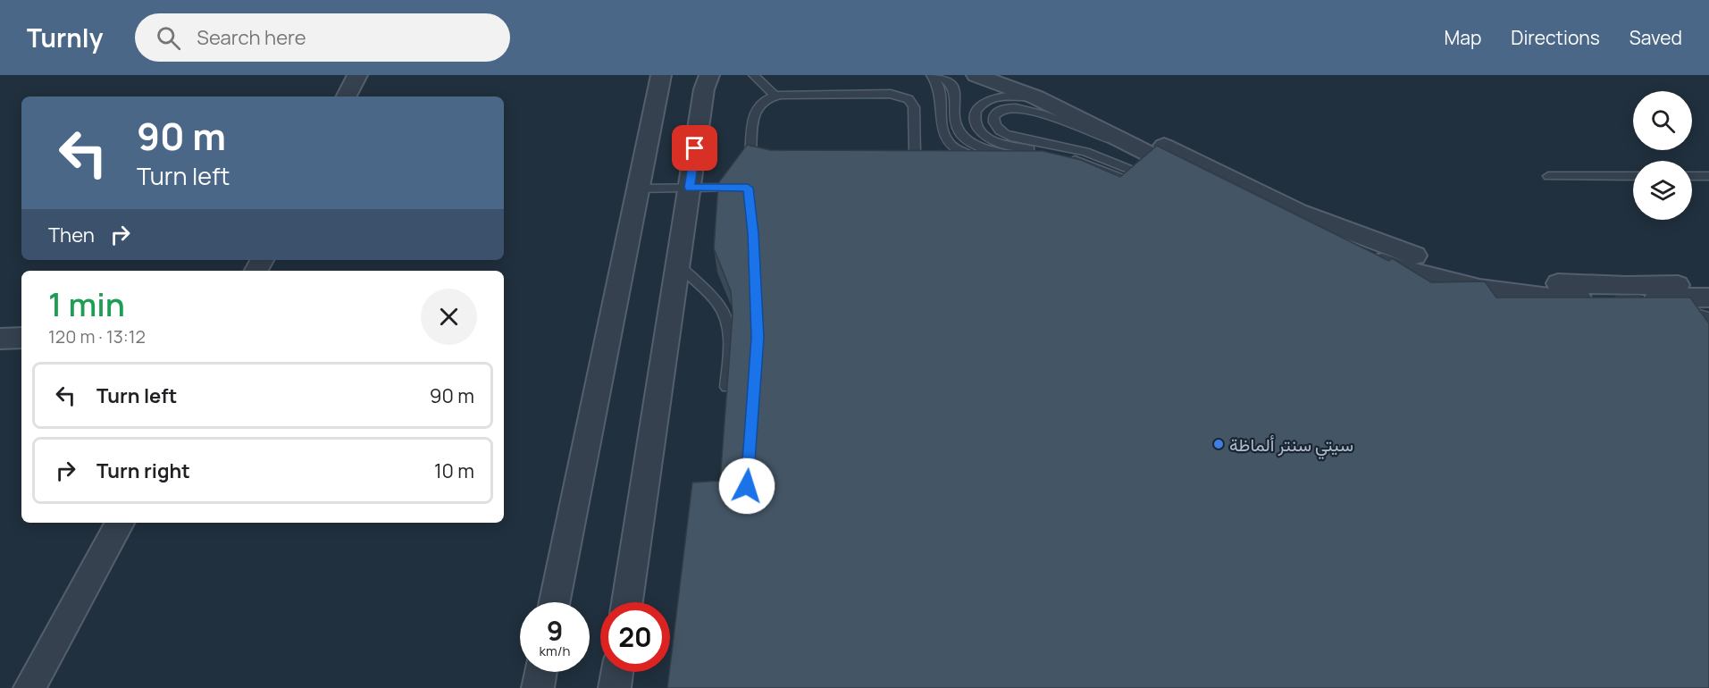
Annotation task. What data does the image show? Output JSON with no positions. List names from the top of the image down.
{
  "places": ["سيتي سنتر ألماظة"],
  "page": {
    "header": "Turnly",
    "search": "Search here",
    "nav": ["Map", "Directions", "Saved"],
    "turn": ["90 m", "Turn left"],
    "then": "Then",
    "heading": ["1 min", "120 m · 13:12"],
    "list": [
      {
        "name": "Turn left",
        "value": "90 m"
      },
      {
        "name": "Turn right",
        "value": "10 m"
      }
    ],
    "speed": "9 km/h",
    "limit": "20"
  }
}
